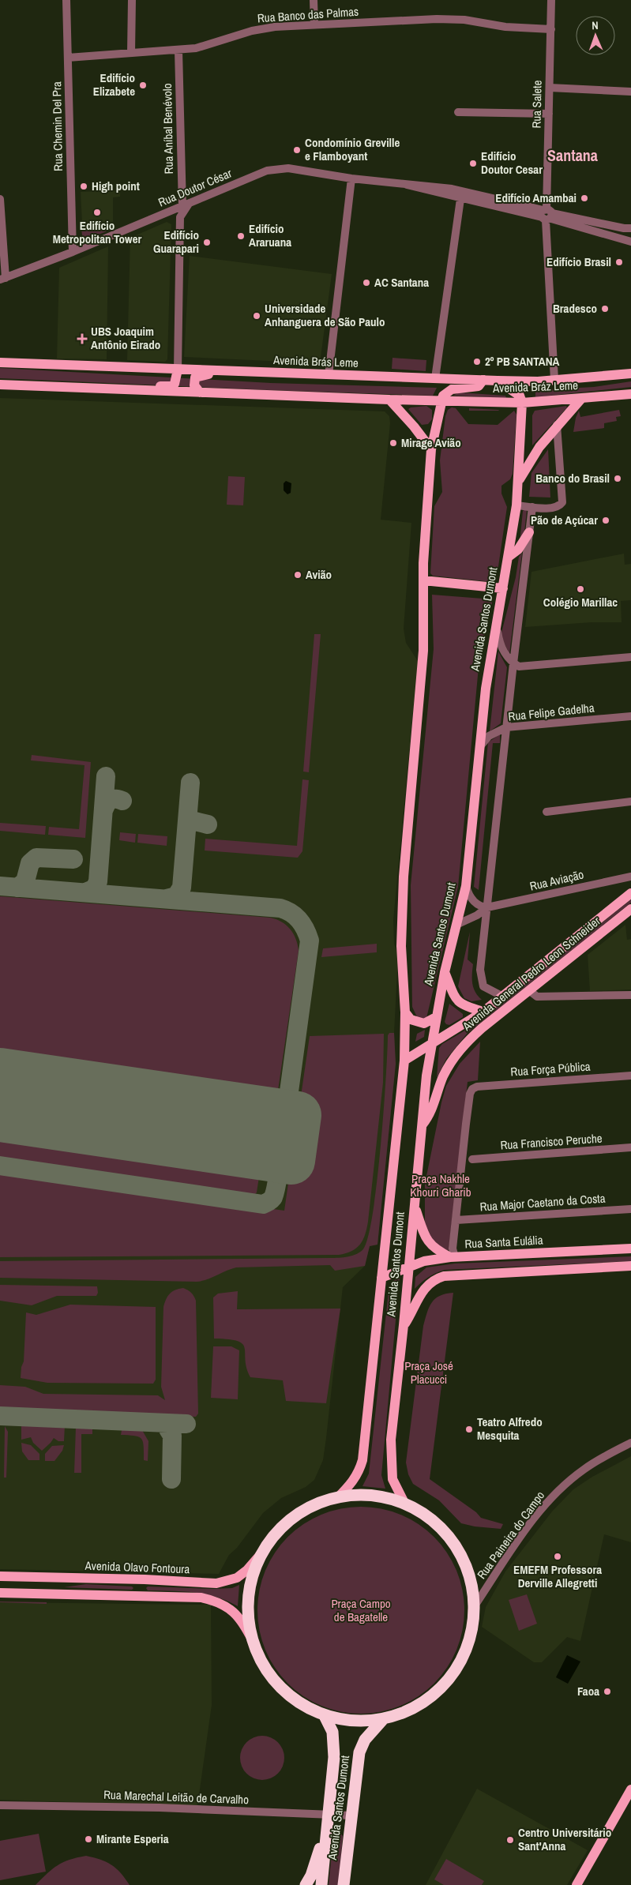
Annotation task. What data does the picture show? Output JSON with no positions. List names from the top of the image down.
{
  "streets": {
    "highway": ["Avenida Santos Dumont"],
    "main road": [
      "Avenida Brás Leme",
      "Avenida Bráz Leme",
      "Avenida General Pedro Leon Schneider",
      "Rua Santa Eulália",
      "Avenida Olavo Fontoura"
    ],
    "street": [
      "Rua Banco das Palmas",
      "Rua Salete",
      "Rua Chemin Del Pra",
      "Rua Aníbal Benévolo",
      "Rua Doutor César",
      "Rua Felipe Gadelha",
      "Rua Aviação",
      "Rua Força Pública",
      "Rua Francisco Peruche",
      "Rua Major Caetano da Costa",
      "Rua Paineira do Campo",
      "Rua Marechal Leitão de Carvalho"
    ]
  },
  "crossings": [
    ["Rua Banco das Palmas", "Rua Salete"],
    ["Rua Banco das Palmas", "Rua Chemin Del Pra"],
    ["Rua Banco das Palmas", "Rua Aníbal Benévolo"],
    ["Rua Salete", "Rua Doutor César"],
    ["Rua Salete", "Avenida Brás Leme"],
    ["Rua Chemin Del Pra", "Rua Doutor César"],
    ["Rua Aníbal Benévolo", "Rua Doutor César"],
    ["Avenida Bráz Leme", "Avenida Santos Dumont"],
    ["Avenida Santos Dumont", "Rua Felipe Gadelha"],
    ["Avenida Santos Dumont", "Rua Aviação"],
    ["Avenida Santos Dumont", "Avenida General Pedro Leon Schneider"],
    ["Avenida Santos Dumont", "Rua Santa Eulália"],
    ["Avenida Santos Dumont", "Rua Marechal Leitão de Carvalho"],
    ["Rua Força Pública", "Rua Major Caetano da Costa"]
  ],
  "districts": ["Santana"],
  "parks": ["Praça Nakhle Khouri Gharib", "Praça José Placucci", "Praça Campo de Bagatelle"],
  "places": {
    "other": [
      "Edifício Elizabete",
      "Condomínio Greville e Flamboyant",
      "Edifício Doutor Cesar",
      "High point",
      "Edifício Amambai",
      "Edifício Metropolitan Tower",
      "Edifício Araruana",
      "Edifício Guarapari",
      "Edifício Brasil",
      "AC Santana",
      "Bradesco",
      "Universidade Anhanguera de São Paulo",
      "2º PB SANTANA",
      "Mirage Avião",
      "Banco do Brasil",
      "Pão de Açúcar",
      "Avião",
      "Colégio Marillac",
      "Teatro Alfredo Mesquita",
      "EMEFM Professora Derville Allegretti",
      "Faoa",
      "Mirante Esperia",
      "Centro Universitário Sant'Anna"
    ],
    "health": ["UBS Joaquim Antônio Eirado"]
  },
  "north": "top"
}
